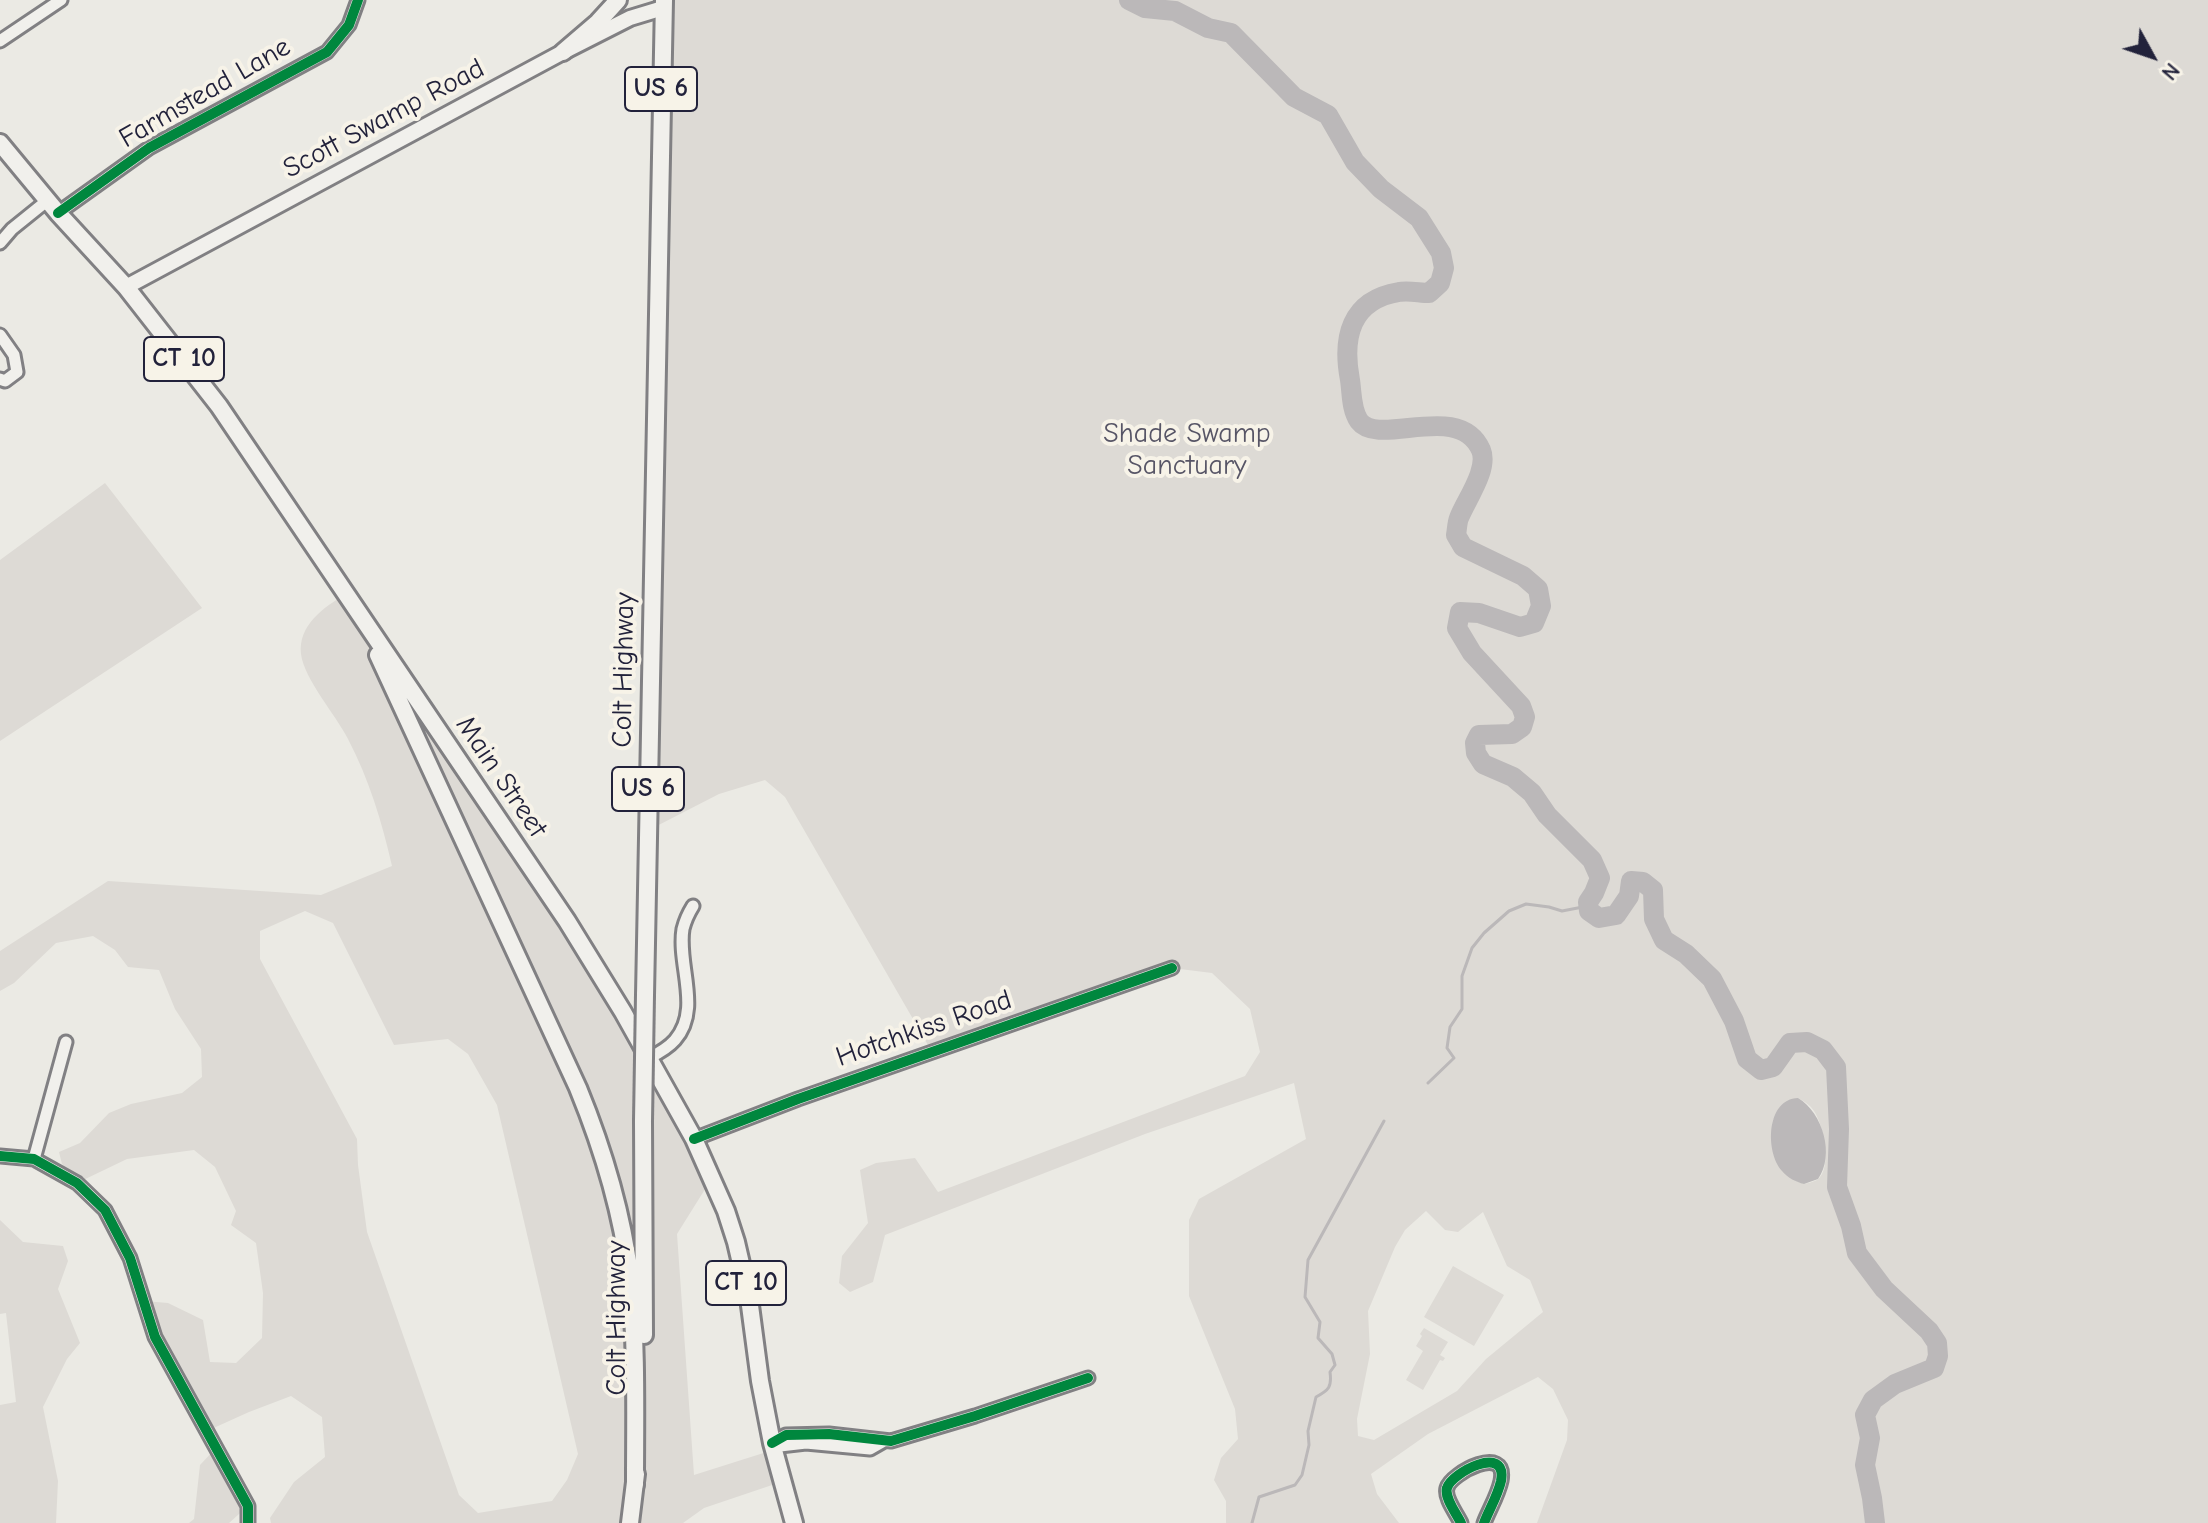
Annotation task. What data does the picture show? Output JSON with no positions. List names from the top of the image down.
{
  "streets": {
    "highway": [
      "US 6",
      "CT 10",
      "Colt Highway",
      "Main Street"
    ],
    "main road": ["Scott Swamp Road"],
    "street": ["Farmstead Lane", "Hotchkiss Road"]
  },
  "crossings": [
    ["Farmstead Lane", "Main Street"],
    ["Scott Swamp Road", "Colt Highway"],
    ["Scott Swamp Road", "Main Street"],
    ["Main Street", "Hotchkiss Road"]
  ],
  "parks": ["Shade Swamp Sanctuary"],
  "north": "bottom right"
}
